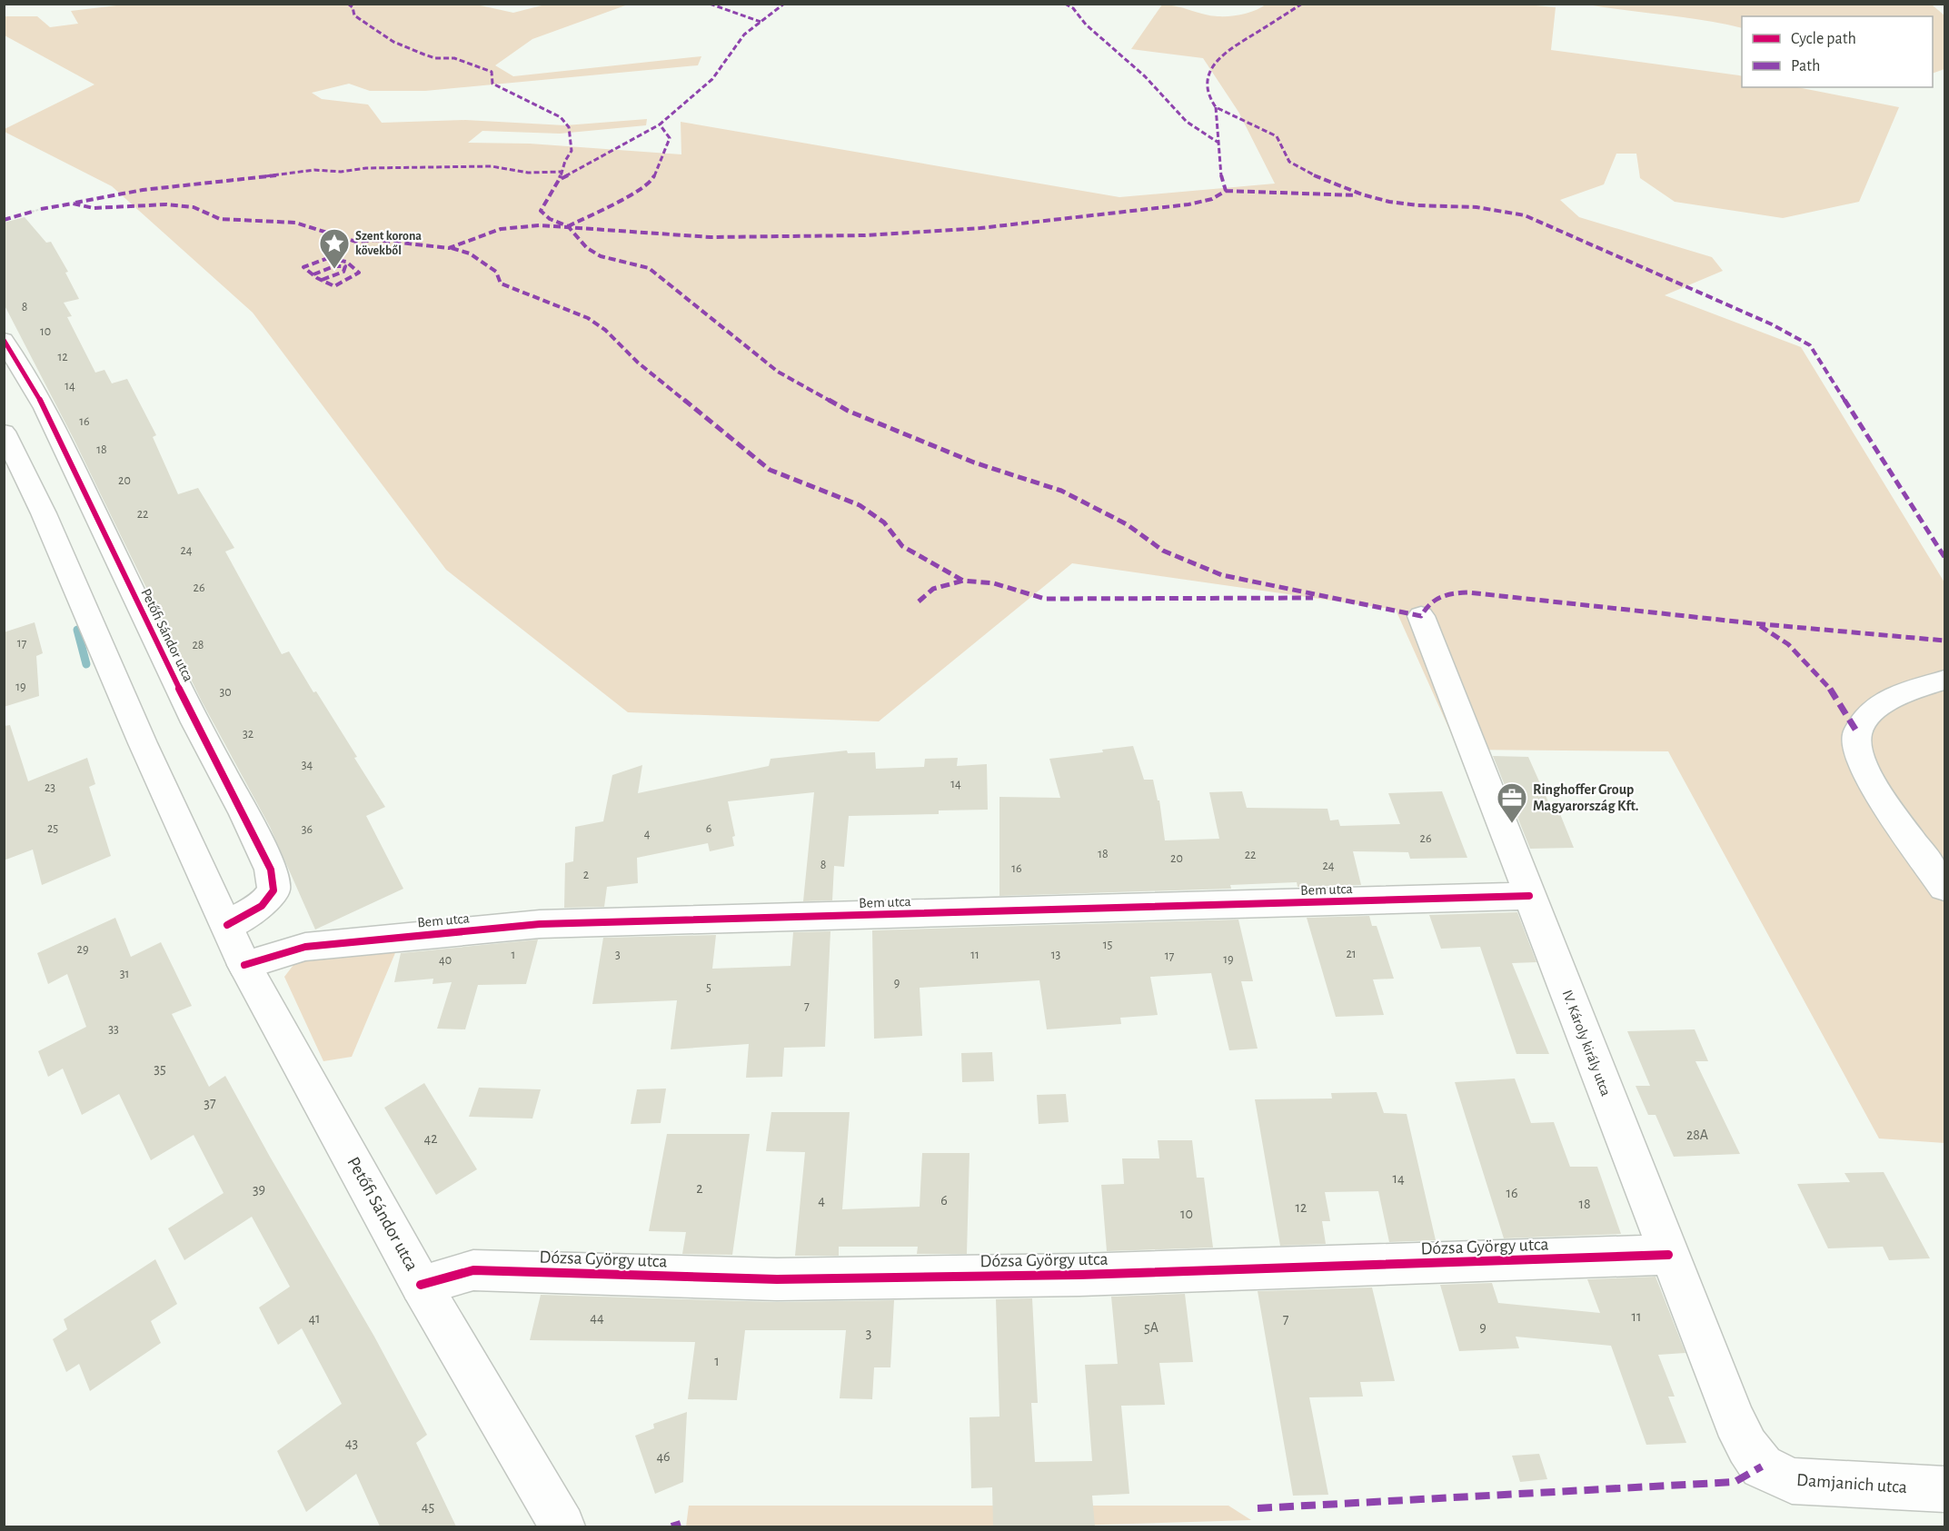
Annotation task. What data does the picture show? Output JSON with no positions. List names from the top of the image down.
{
  "streets": {
    "street": [
      "Petőfi Sándor utca",
      "Bem utca",
      "IV. Károly király utca",
      "Dózsa György utca",
      "Damjanich utca"
    ]
  },
  "crossings": [
    ["Petőfi Sándor utca", "Bem utca"],
    ["Petőfi Sándor utca", "Dózsa György utca"],
    ["Bem utca", "IV. Károly király utca"],
    ["IV. Károly király utca", "Dózsa György utca"],
    ["IV. Károly király utca", "Damjanich utca"]
  ],
  "places": {
    "place": ["Szent korona kövekből"],
    "office": ["Ringhoffer Group Magyarország Kft."]
  },
  "house_numbers": [
    "8",
    "10",
    "12",
    "14",
    "16",
    "18",
    "20",
    "22",
    "24",
    "26",
    "17",
    "28",
    "19",
    "30",
    "32",
    "34",
    "14",
    "23",
    "25",
    "6",
    "36",
    "4",
    "26",
    "18",
    "22",
    "20",
    "8",
    "24",
    "16",
    "2",
    "15",
    "29",
    "21",
    "1",
    "3",
    "11",
    "13",
    "17",
    "19",
    "40",
    "31",
    "9",
    "5",
    "7",
    "33",
    "35",
    "37",
    "28A",
    "42",
    "14",
    "2",
    "39",
    "16",
    "4",
    "6",
    "18",
    "12",
    "10",
    "11",
    "44",
    "41",
    "7",
    "5A",
    "9",
    "3",
    "1",
    "43",
    "46",
    "45"
  ],
  "legend": ["Cycle path", "Path"]
}
